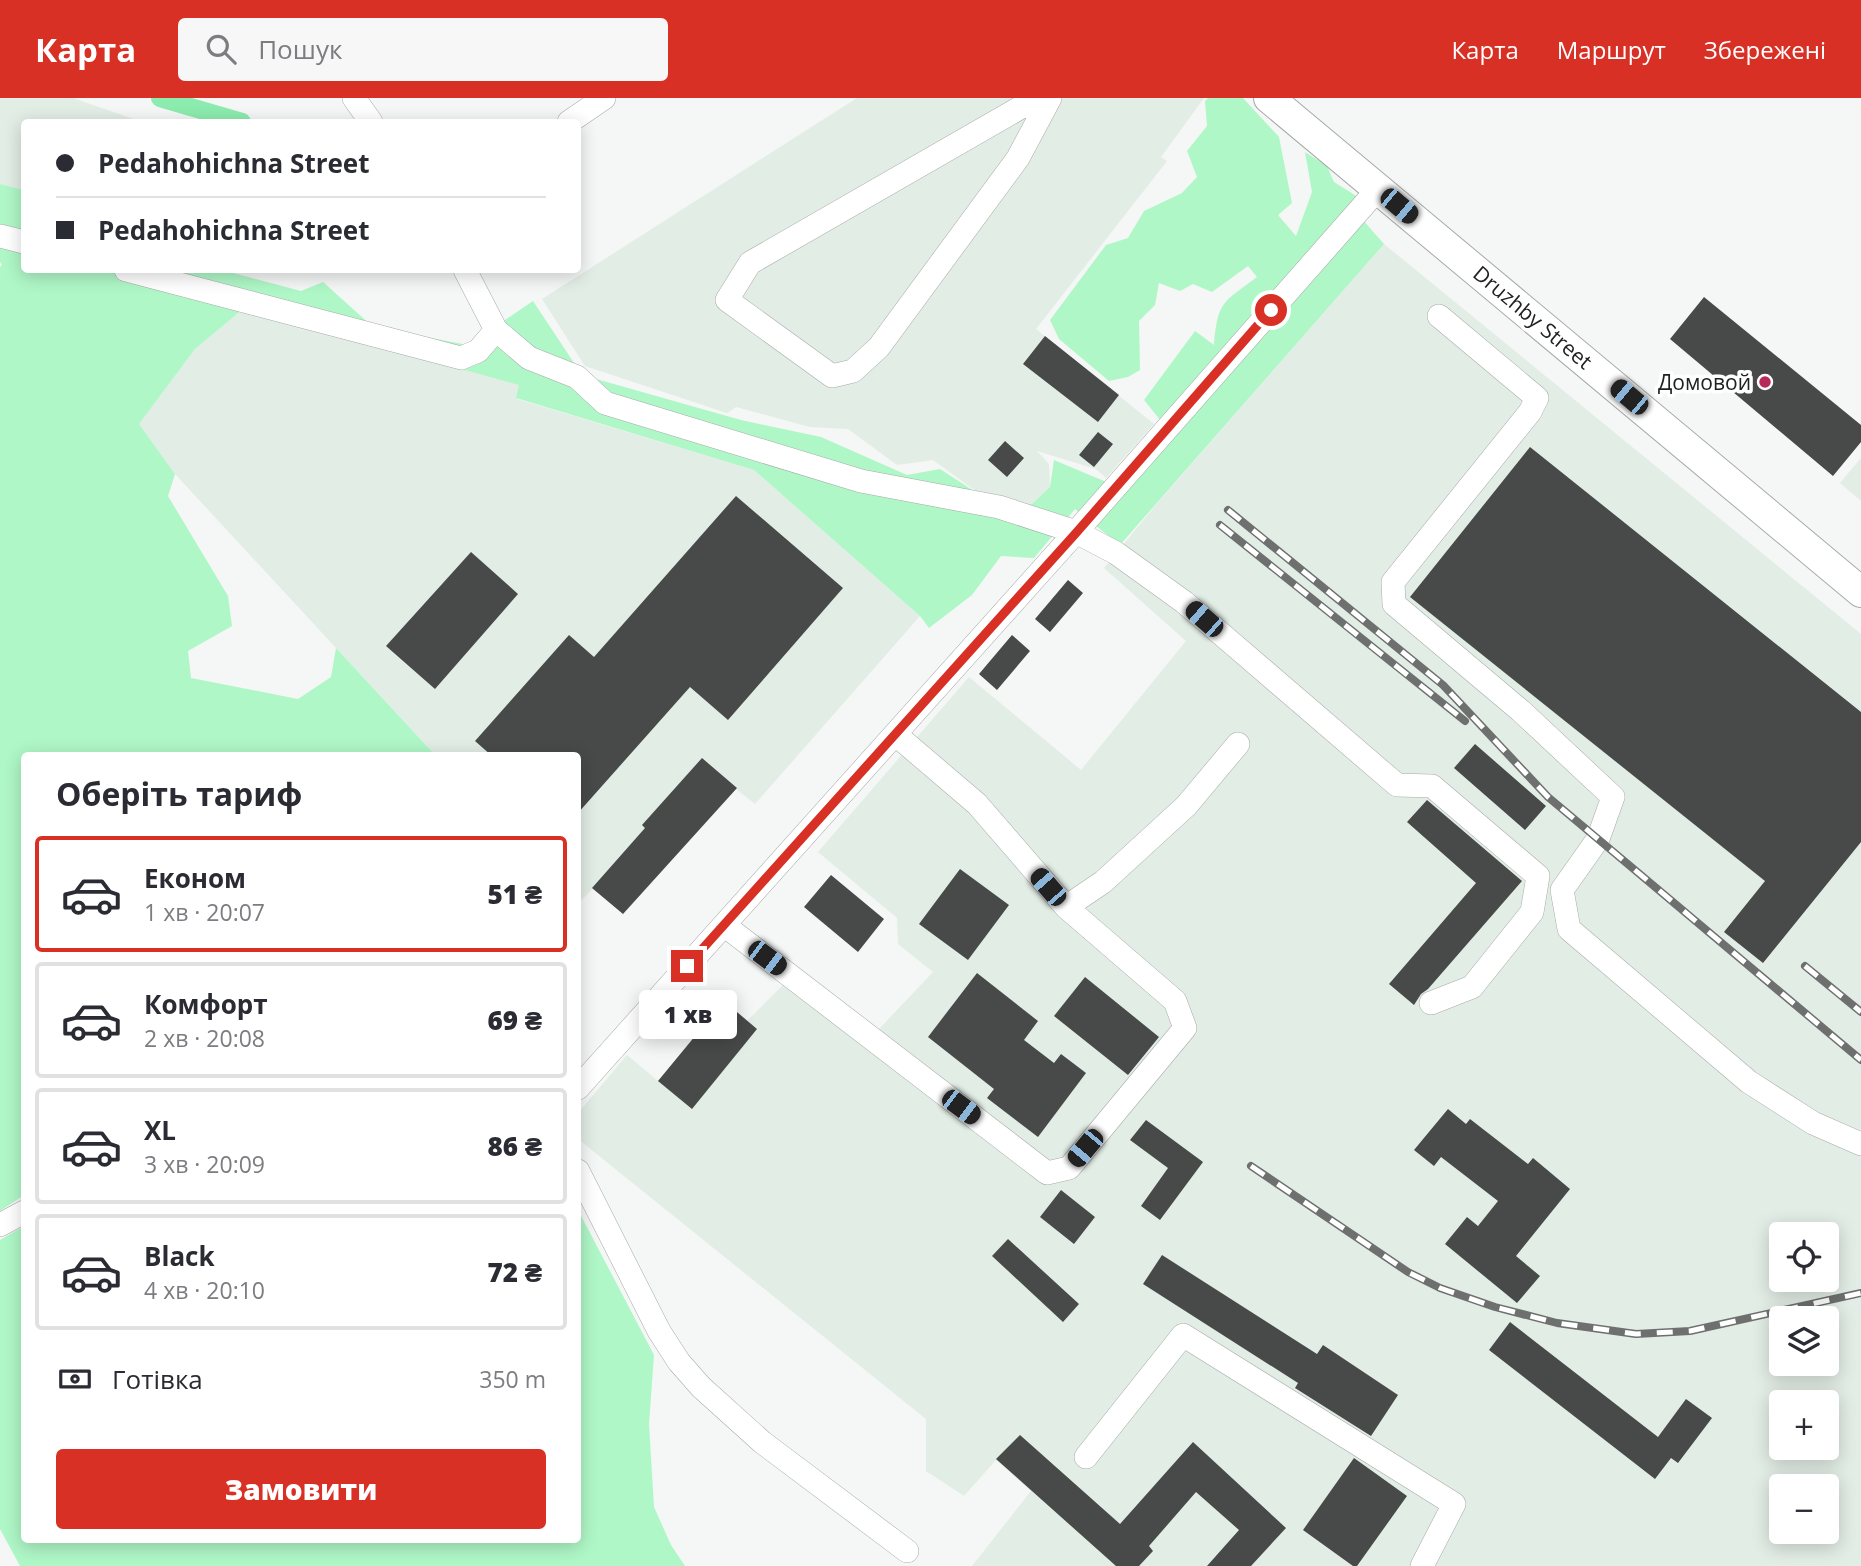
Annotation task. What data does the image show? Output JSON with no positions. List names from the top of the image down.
{
  "streets": {
    "main road": ["Druzhby Street"]
  },
  "places": ["Домовой"],
  "page": {
    "header": "Карта",
    "search": "Пошук",
    "nav": ["Карта", "Маршрут", "Збережені"],
    "banner": ["Pedahohichna Street", "Pedahohichna Street"],
    "heading": "Оберіть тариф",
    "list": [
      {
        "name": "Економ",
        "note": "1 хв · 20:07",
        "value": "51 ₴"
      },
      {
        "name": "Комфорт",
        "note": "2 хв · 20:08",
        "value": "69 ₴"
      },
      {
        "name": "XL",
        "note": "3 хв · 20:09",
        "value": "86 ₴"
      },
      {
        "name": "Black",
        "note": "4 хв · 20:10",
        "value": "72 ₴"
      }
    ],
    "bubble": "1 хв",
    "map_buttons": ["+", "−"],
    "pay": ["Готівка", "350 m"],
    "buttons": "Замовити"
  }
}
